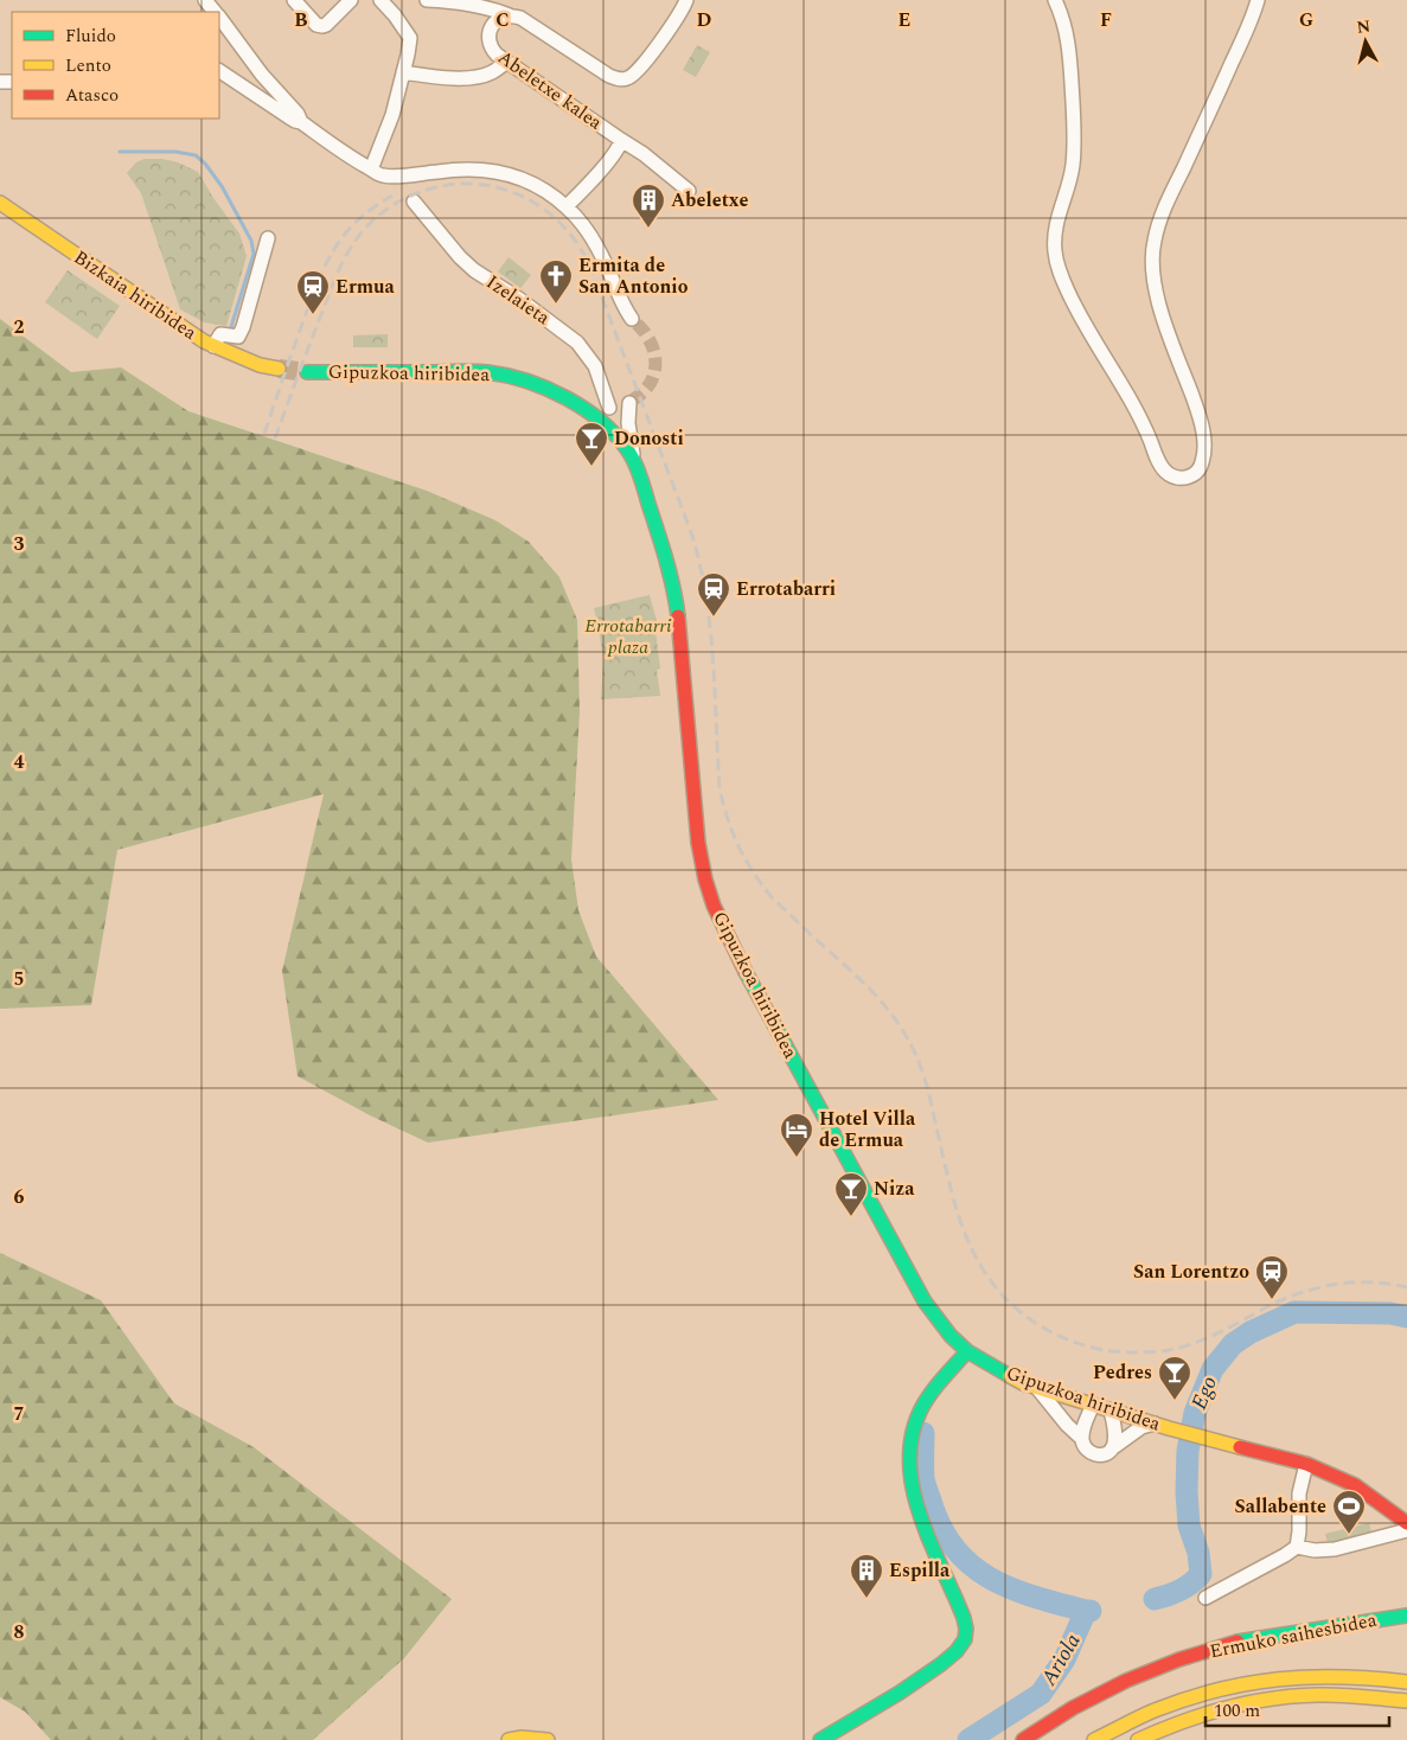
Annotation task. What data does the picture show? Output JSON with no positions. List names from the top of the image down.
{
  "streets": {
    "main road": ["Bizkaia hiribidea", "Gipuzkoa hiribidea", "Ermuko saihesbidea"],
    "street": ["Abeletxe kalea", "Izelaieta"]
  },
  "water": ["Ego", "Ariola"],
  "parks": ["Errotabarri plaza"],
  "places": {
    "building": ["Abeletxe", "Espilla"],
    "church": ["Ermita de San Antonio"],
    "station": ["Ermua", "Errotabarri", "San Lorentzo"],
    "bar": ["Donosti", "Niza", "Pedres"],
    "hotel": ["Hotel Villa de Ermua"],
    "sports": ["Sallabente"]
  },
  "legend": ["Fluido", "Lento", "Atasco"],
  "scale_bar": "100 m",
  "north": "top",
  "grid": {
    "columns": [
      "B",
      "C",
      "D",
      "E",
      "F",
      "G"
    ],
    "rows": [
      "2",
      "3",
      "4",
      "5",
      "6",
      "7",
      "8"
    ]
  }
}
